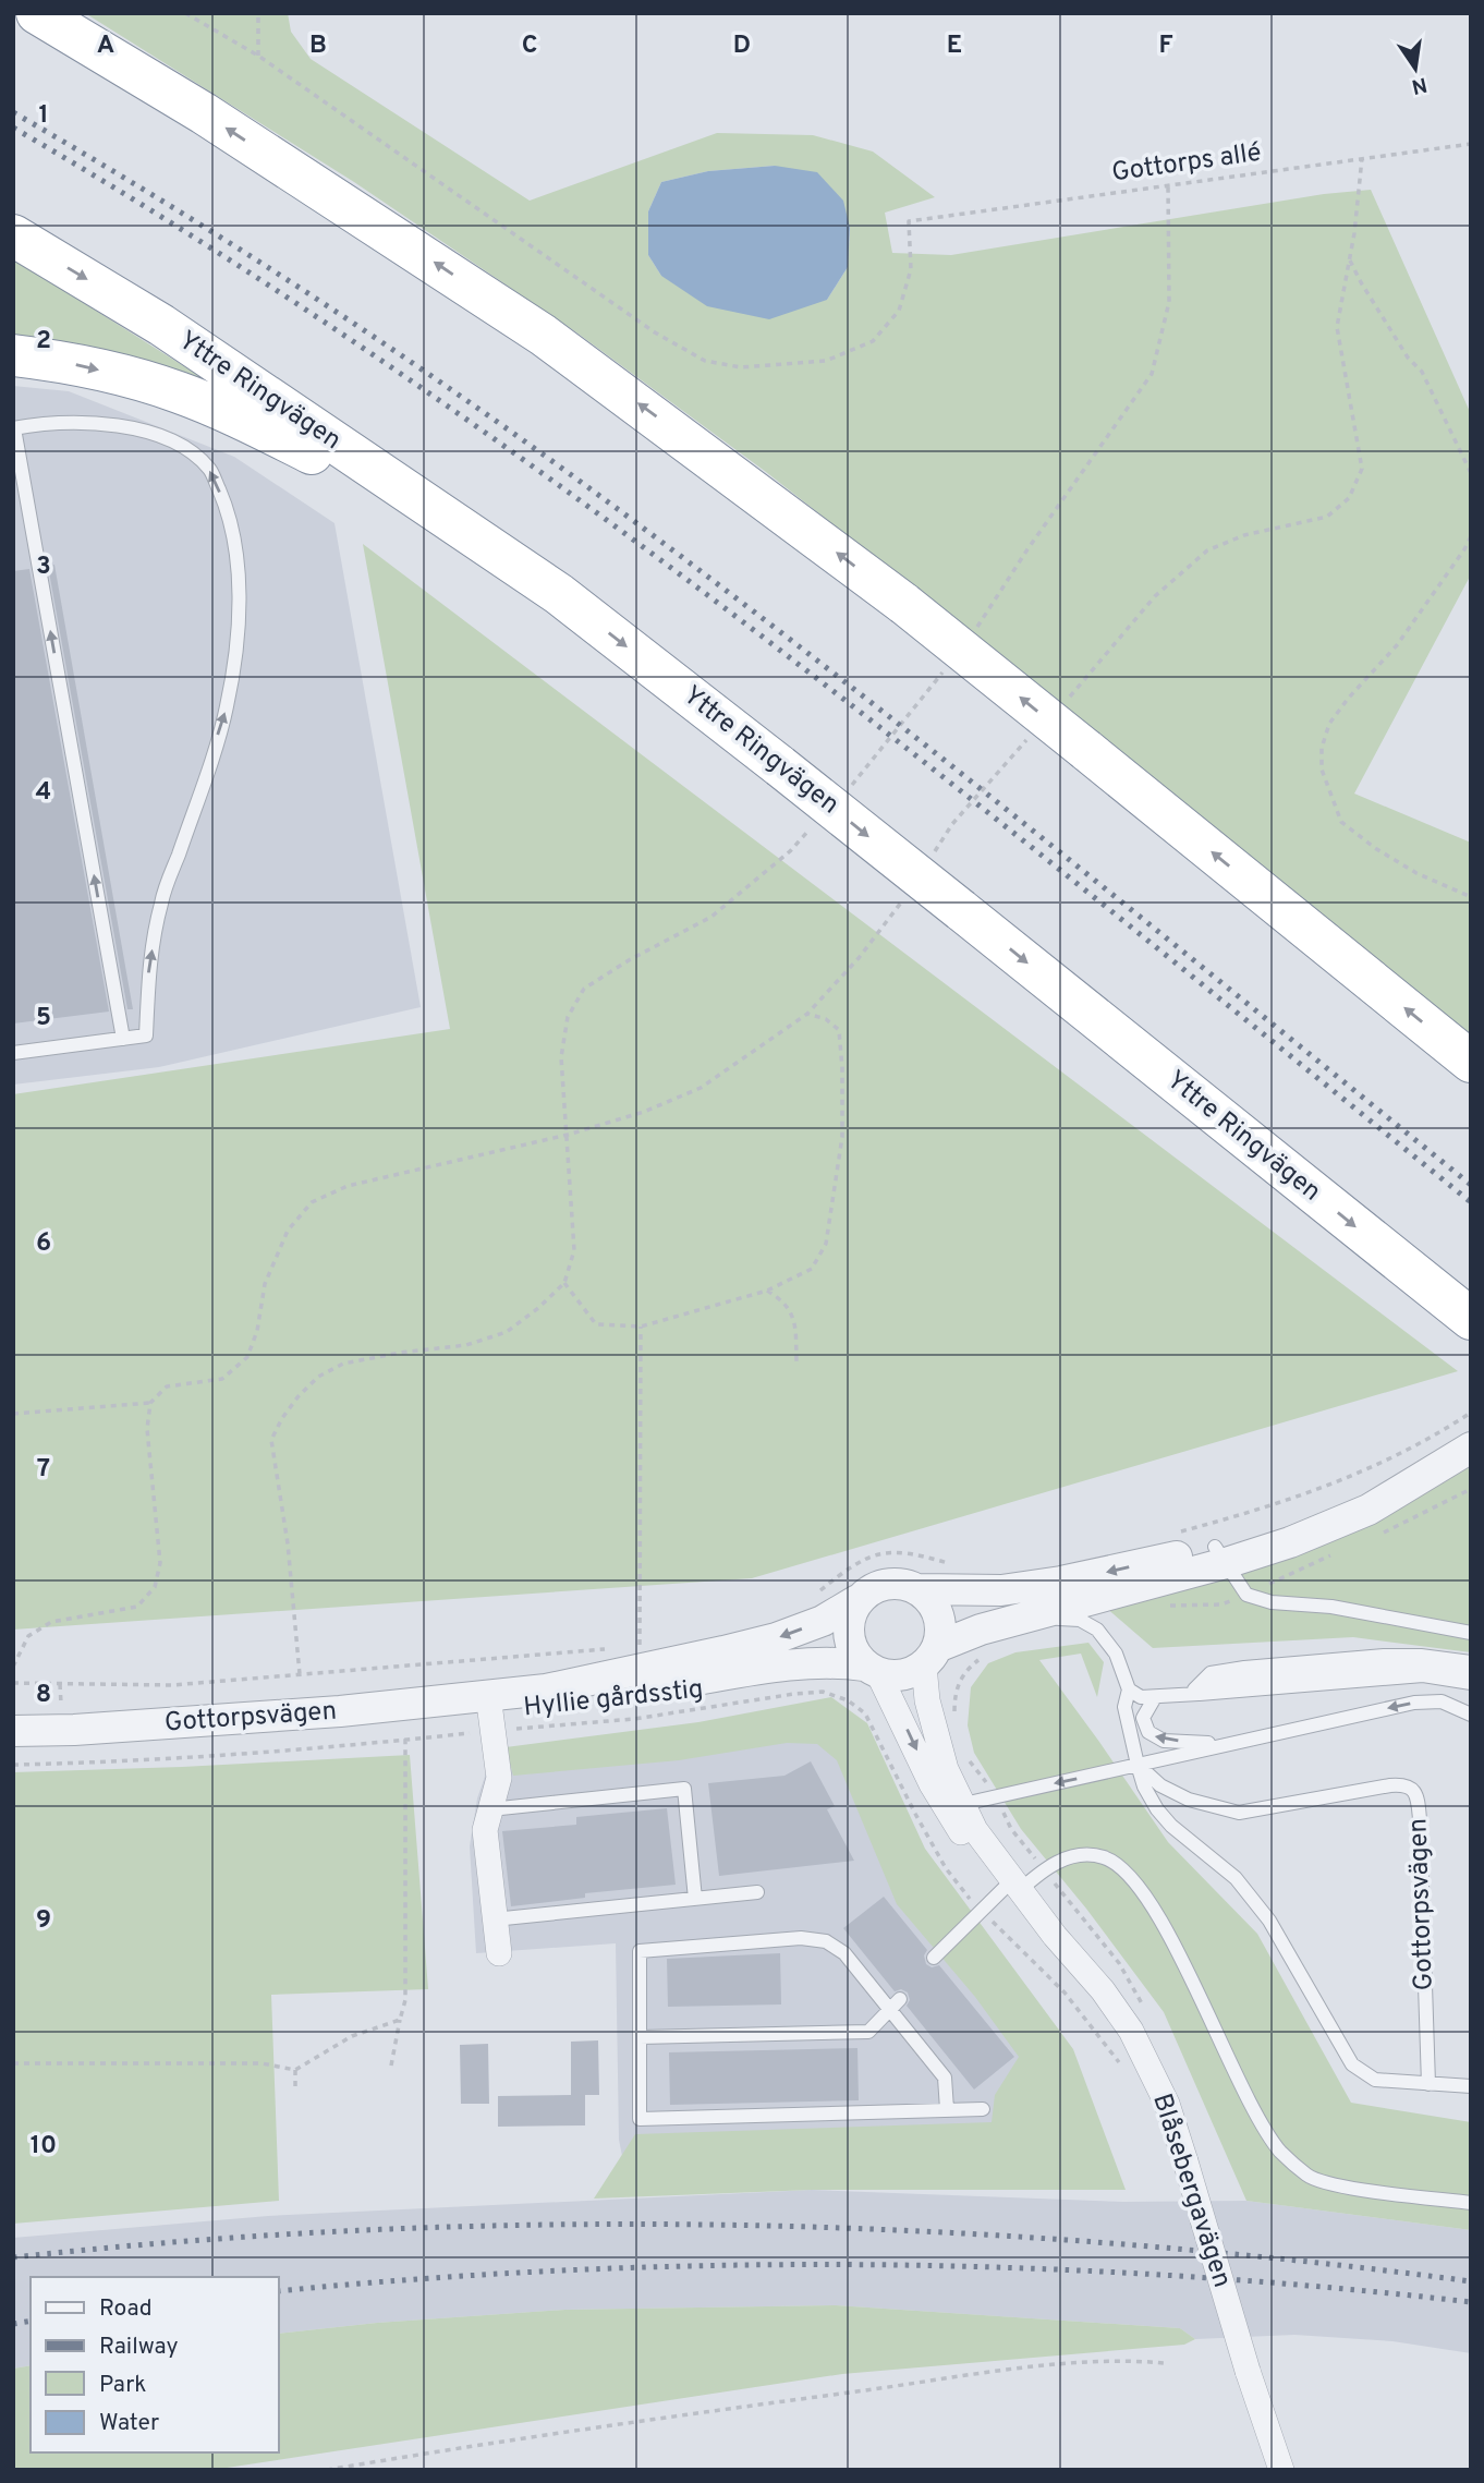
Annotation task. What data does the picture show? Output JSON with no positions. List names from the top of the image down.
{
  "streets": {
    "highway": ["Yttre Ringvägen"],
    "street": ["Gottorpsvägen", "Blåsebergavägen"],
    "path": ["Gottorps allé", "Hyllie gårdsstig"]
  },
  "crossings": [
    ["Gottorpsvägen", "Blåsebergavägen"]
  ],
  "legend": [
    "Road",
    "Railway",
    "Park",
    "Water"
  ],
  "north": "bottom",
  "grid": {
    "columns": [
      "A",
      "B",
      "C",
      "D",
      "E",
      "F"
    ],
    "rows": [
      "1",
      "2",
      "3",
      "4",
      "5",
      "6",
      "7",
      "8",
      "9",
      "10"
    ]
  }
}
